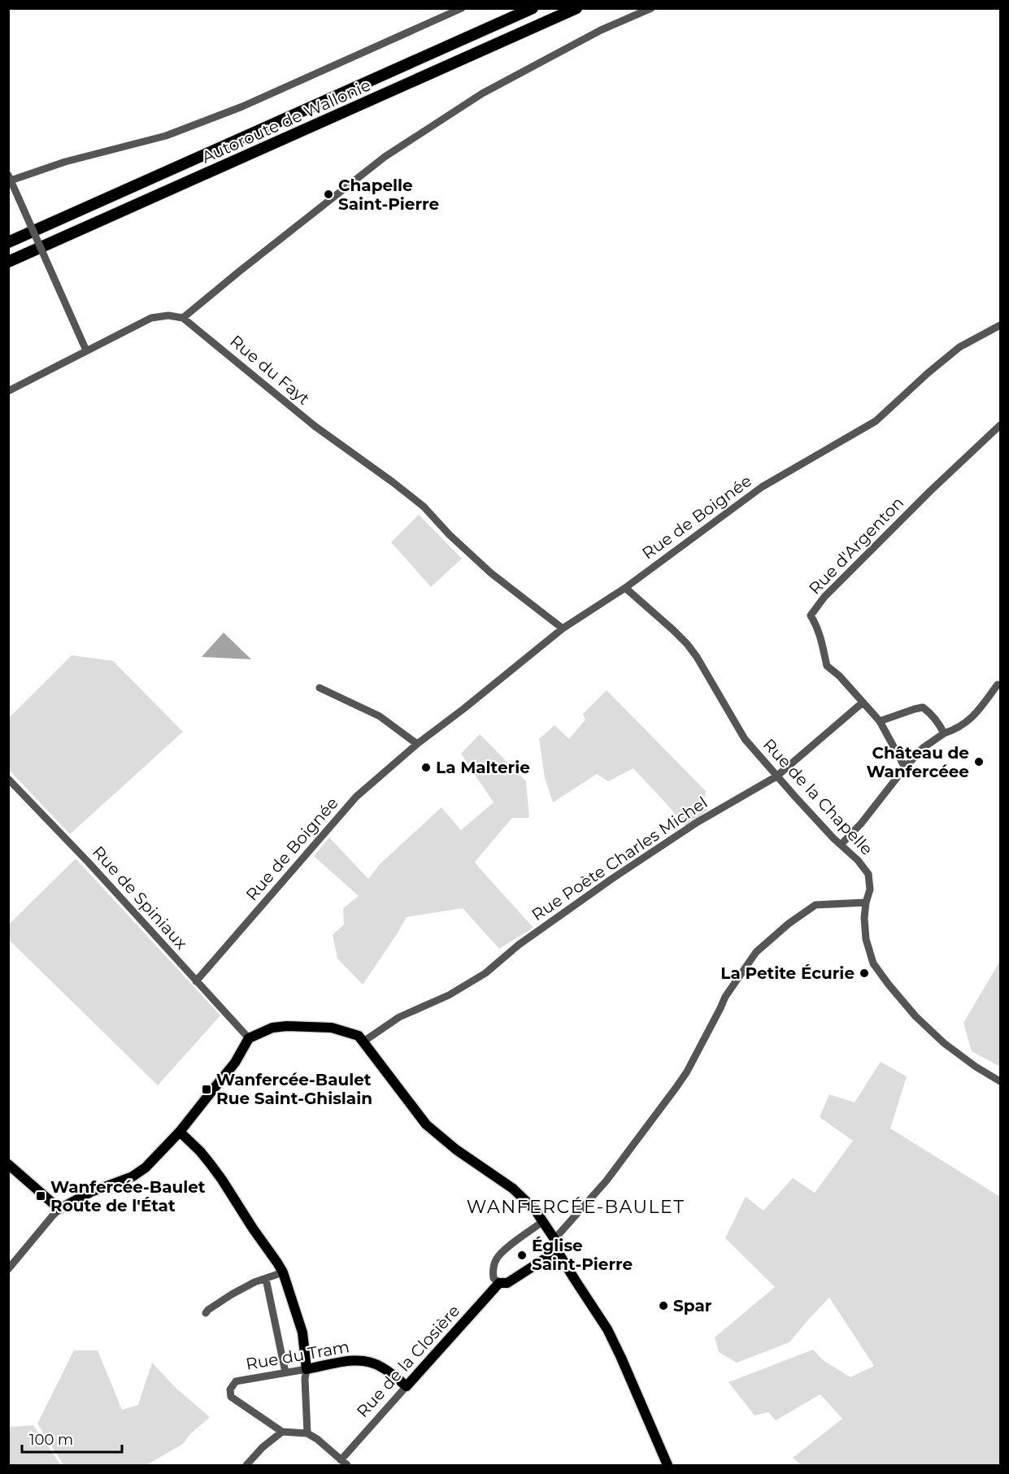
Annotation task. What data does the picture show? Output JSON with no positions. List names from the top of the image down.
{
  "streets": {
    "highway": ["Autoroute de Wallonie"],
    "main road": ["Rue du Tram", "Rue de la Closière"],
    "street": [
      "Rue du Fayt",
      "Rue de Boignée",
      "Rue d'Argenton",
      "Rue de la Chapelle",
      "Rue Poète Charles Michel",
      "Rue de Spiniaux"
    ]
  },
  "crossings": [
    ["Rue du Fayt", "Rue de Boignée"],
    ["Rue de Boignée", "Rue de la Chapelle"],
    ["Rue de Boignée", "Rue de Spiniaux"],
    ["Rue d'Argenton", "Rue Poète Charles Michel"],
    ["Rue de la Chapelle", "Rue Poète Charles Michel"],
    ["Rue du Tram", "Rue de la Closière"]
  ],
  "districts": ["WANFERCÉE-BAULET"],
  "places": {
    "other": [
      "Chapelle Saint-Pierre",
      "Château de Wanfercéee",
      "La Malterie",
      "La Petite Écurie",
      "Église Saint-Pierre",
      "Spar"
    ],
    "transit": ["Wanfercée-Baulet Rue Saint-Ghislain", "Wanfercée-Baulet Route de l'État"]
  },
  "scale_bar": "100 m"
}
